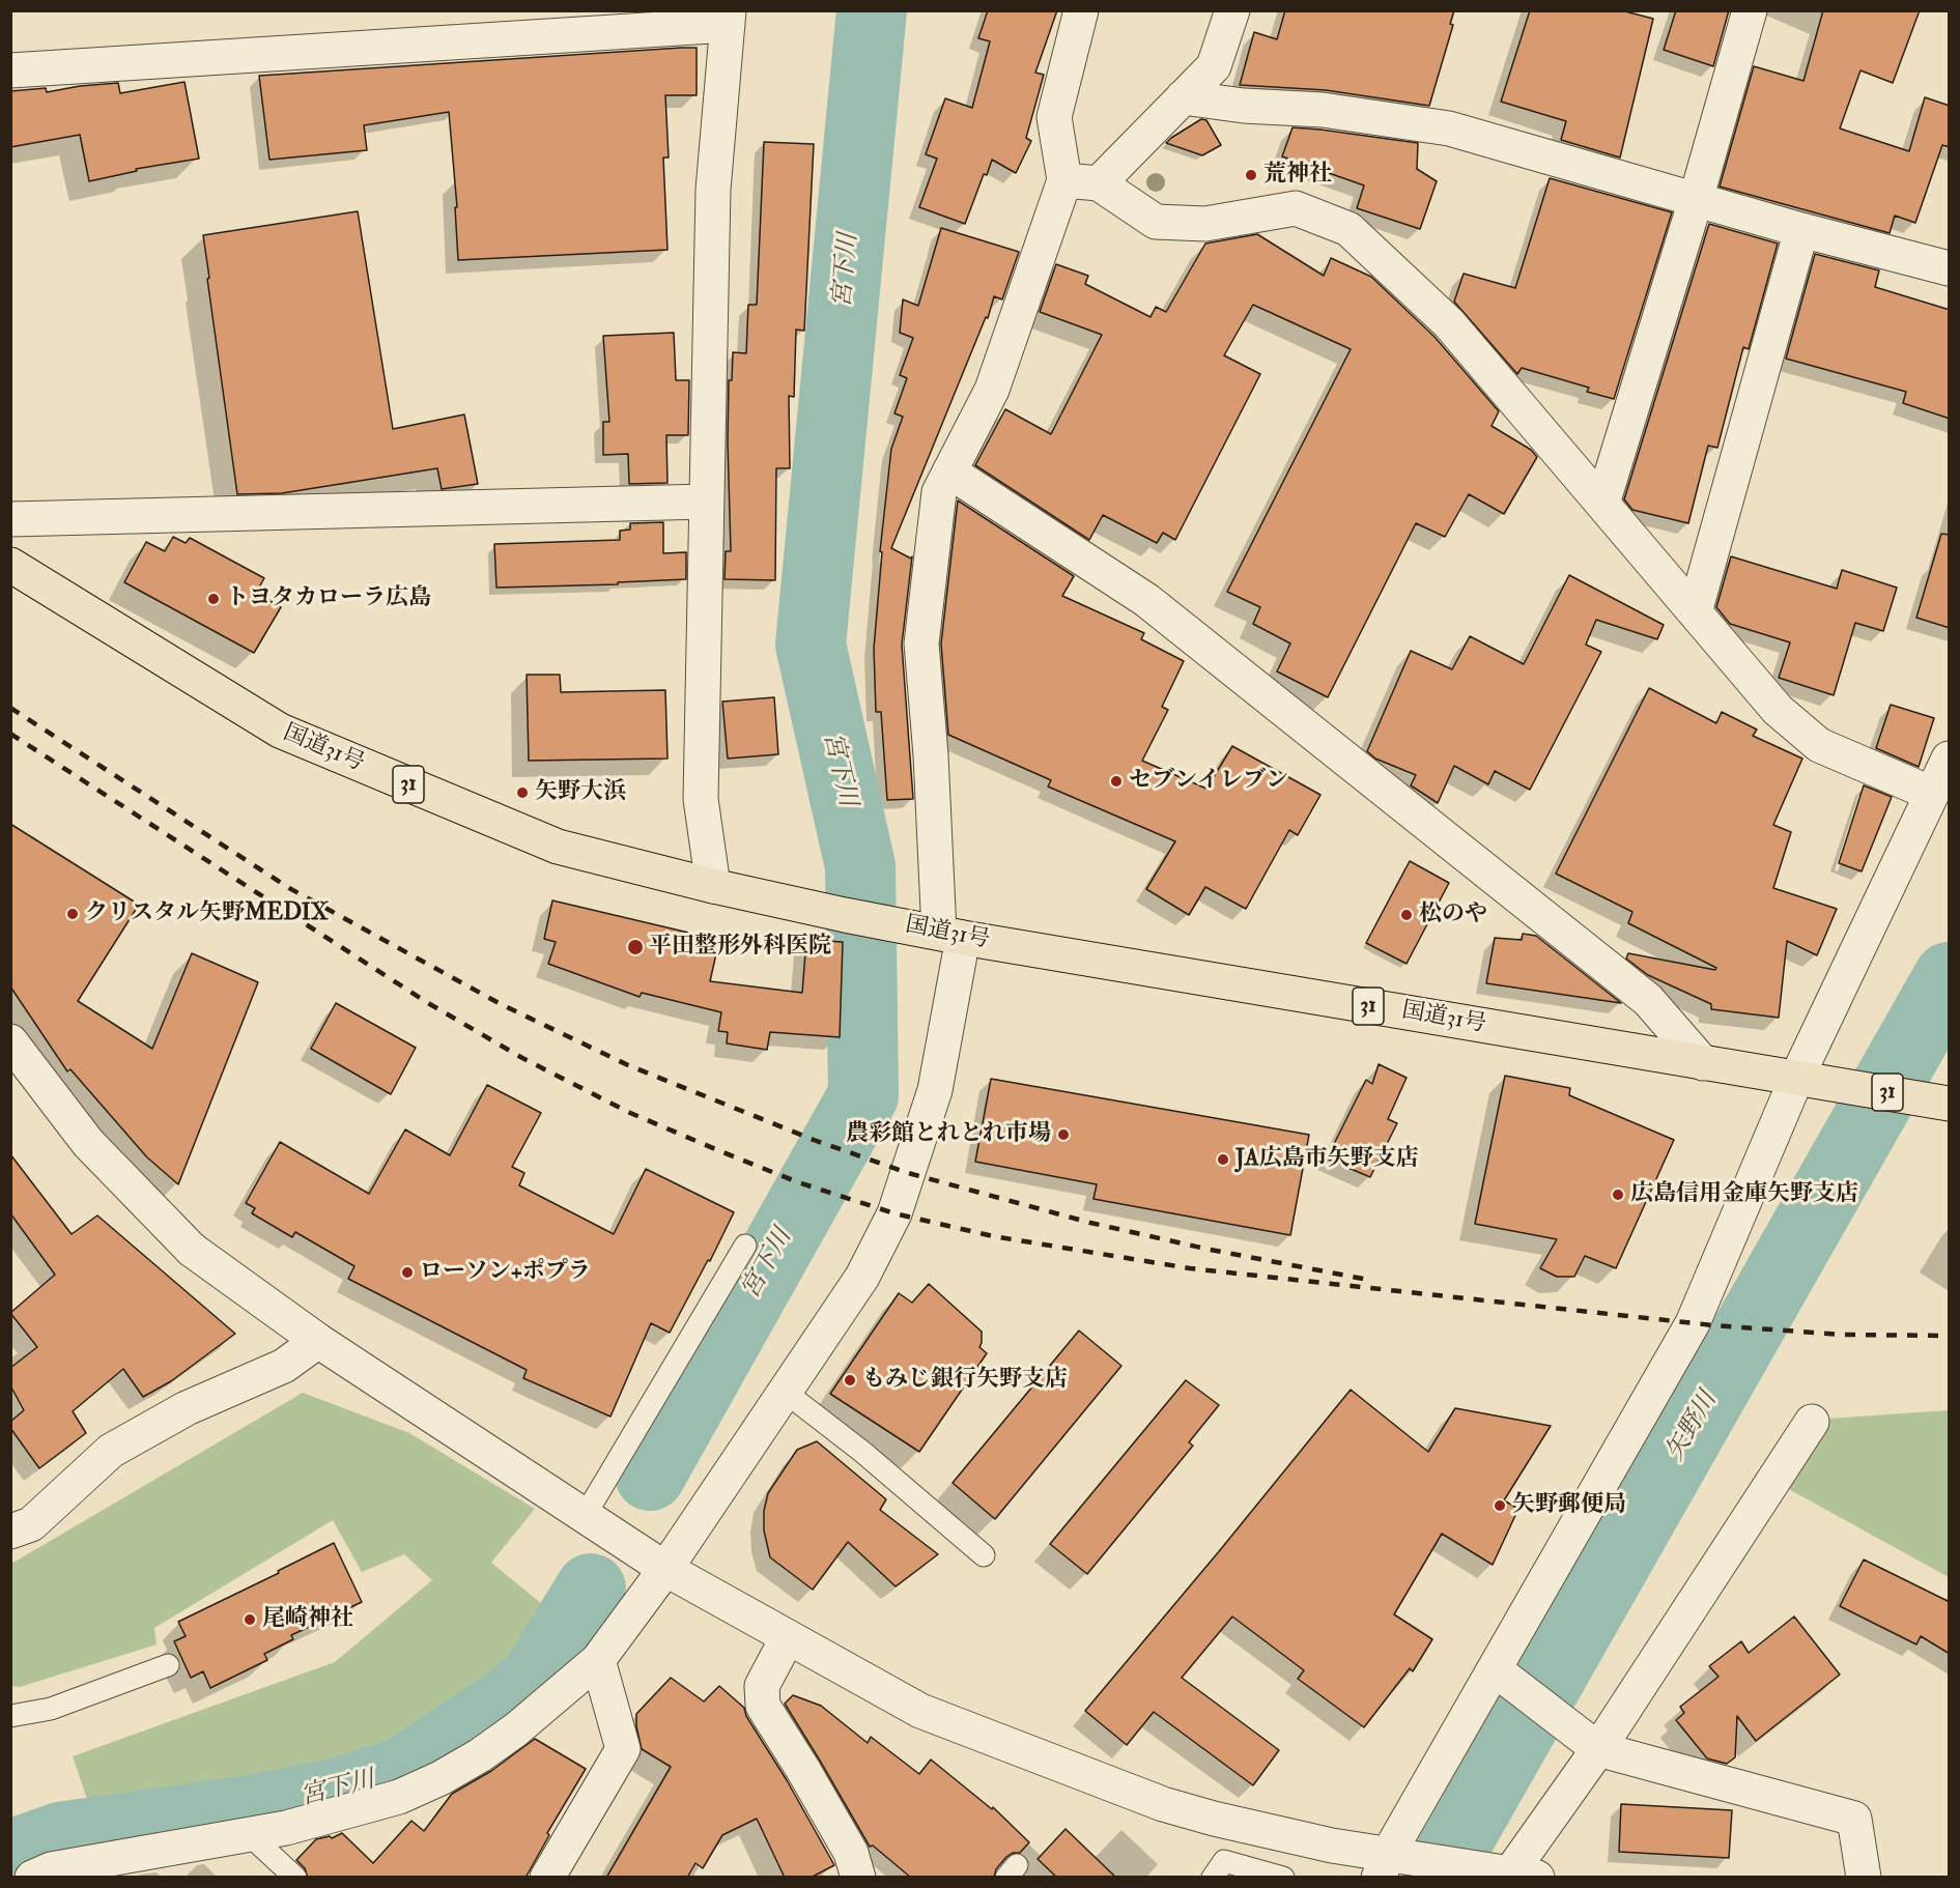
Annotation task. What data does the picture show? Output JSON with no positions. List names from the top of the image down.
{
  "streets": {
    "highway": ["国道31号", "31"]
  },
  "water": ["宮下川", "矢野川"],
  "places": [
    "荒神社",
    "トヨタカローラ広島",
    "セブンイレブン",
    "矢野大浜",
    "クリスタル矢野MEDIX",
    "松のや",
    "平田整形外科医院",
    "農彩館とれとれ市場",
    "JA広島市矢野支店",
    "広島信用金庫矢野支店",
    "ローソン+ポプラ",
    "もみじ銀行矢野支店",
    "矢野郵便局",
    "尾崎神社"
  ]
}
